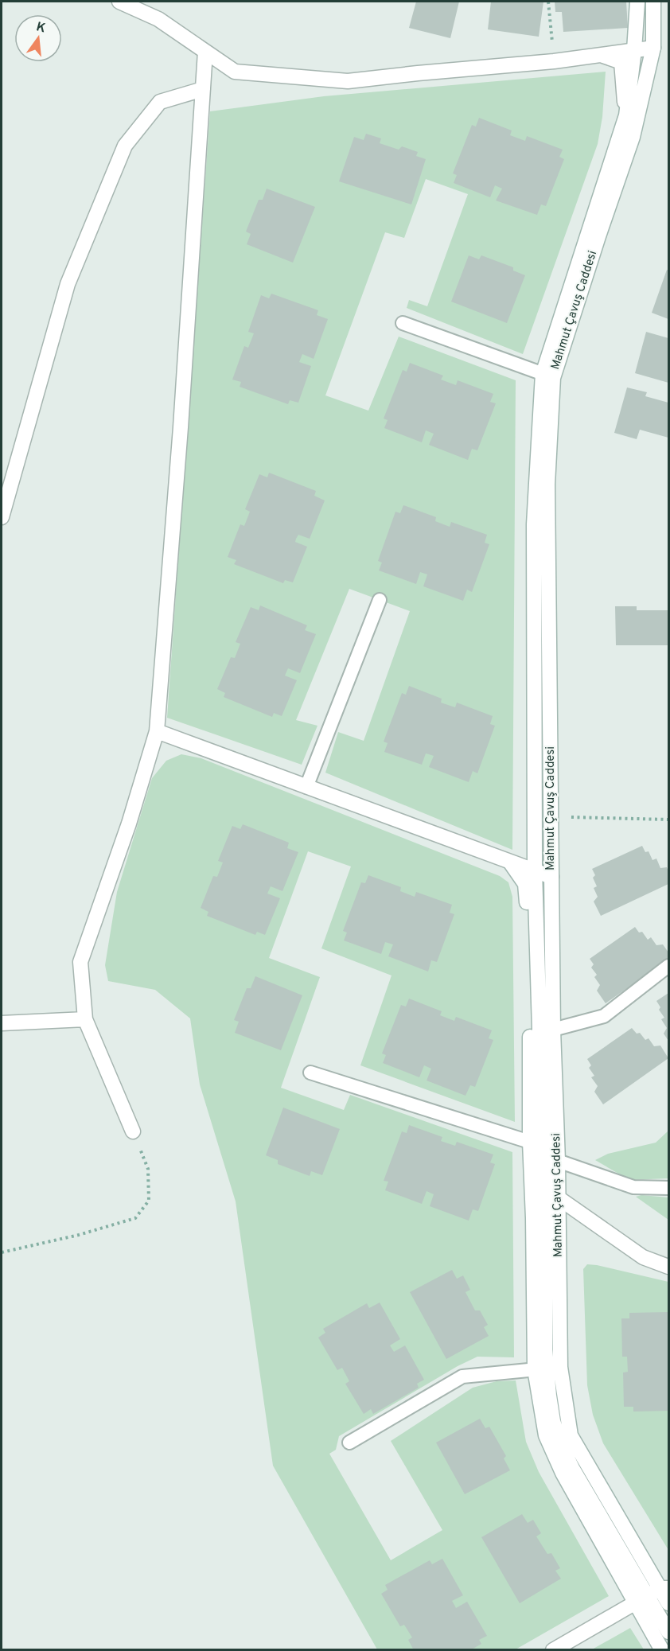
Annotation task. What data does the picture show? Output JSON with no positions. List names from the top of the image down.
{
  "streets": {
    "street": ["Mahmut Çavuş Caddesi"]
  },
  "north": "top"
}
